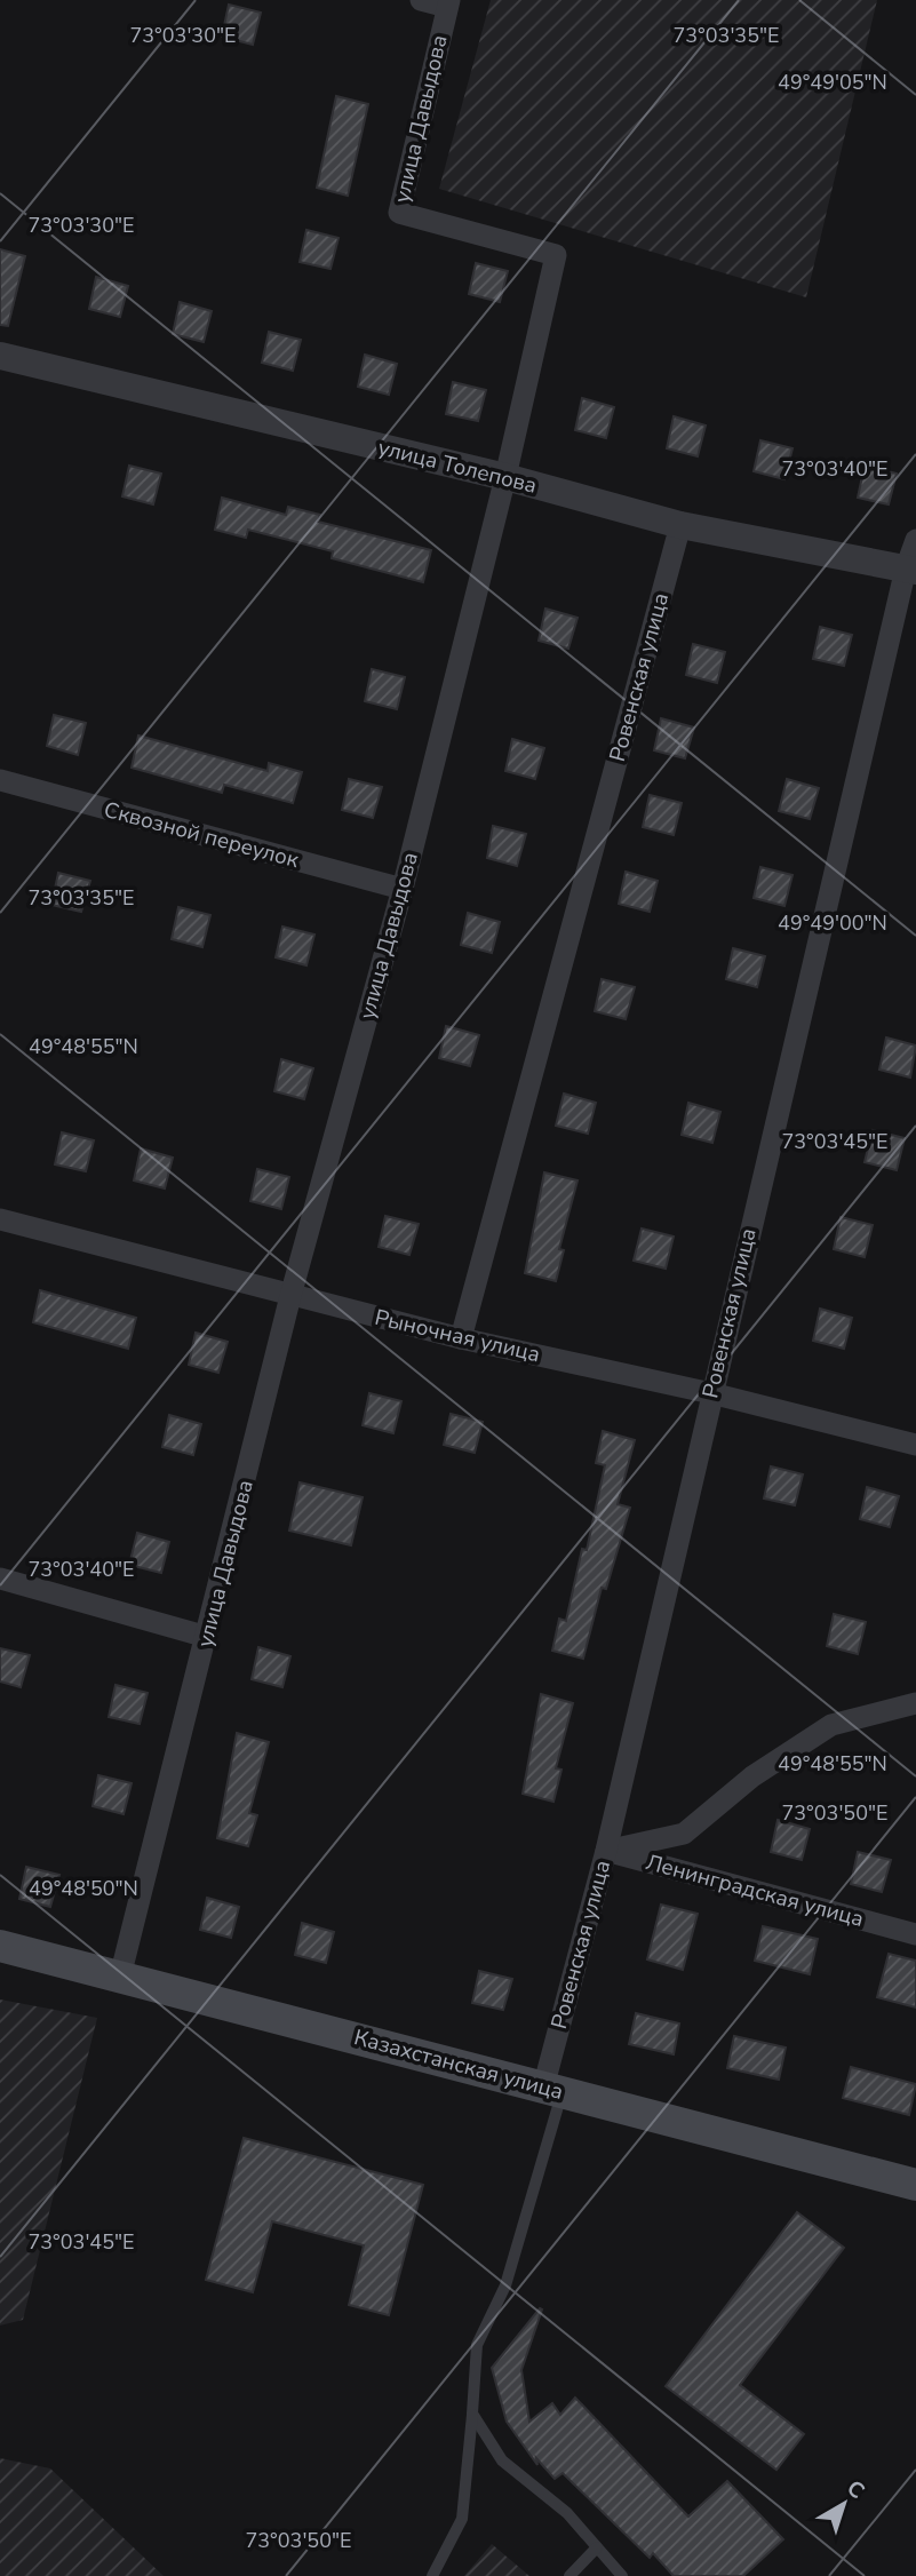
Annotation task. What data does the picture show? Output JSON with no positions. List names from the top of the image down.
{
  "streets": {
    "main road": ["Казахстанская улица"],
    "street": [
      "улица Давыдова",
      "улица Толепова",
      "Ровенская улица",
      "Сквозной переулок",
      "Рыночная улица",
      "Ленинградская улица"
    ]
  },
  "crossings": [
    ["улица Давыдова", "улица Толепова"],
    ["улица Давыдова", "Сквозной переулок"],
    ["улица Давыдова", "Рыночная улица"],
    ["улица Давыдова", "Казахстанская улица"],
    ["улица Толепова", "Ровенская улица"],
    ["Ровенская улица", "Рыночная улица"],
    ["Ровенская улица", "Ленинградская улица"],
    ["Ровенская улица", "Казахстанская улица"]
  ],
  "north": "top right",
  "coordinates": [
    "73°03'35\"E",
    "73°03'30\"E",
    "49°49'05\"N",
    "73°03'40\"E",
    "49°49'00\"N",
    "49°48'55\"N",
    "73°03'45\"E",
    "73°03'50\"E",
    "49°48'50\"N"
  ]
}
